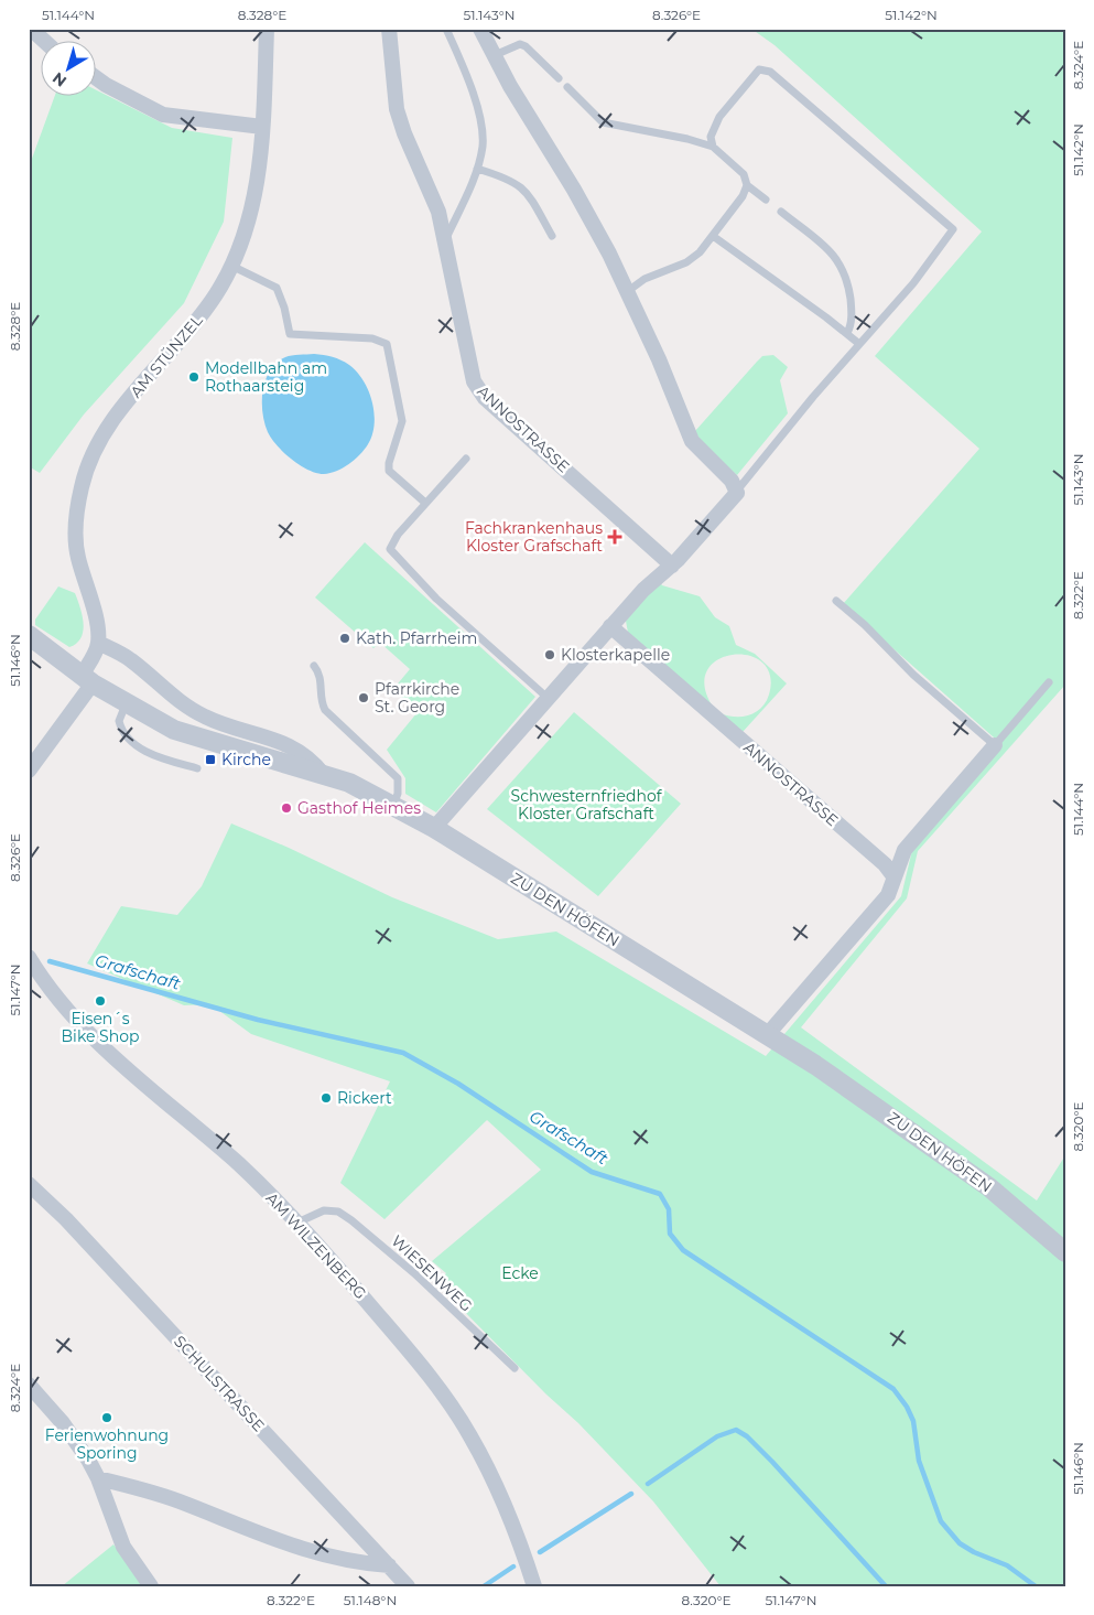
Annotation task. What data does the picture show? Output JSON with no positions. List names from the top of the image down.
{
  "streets": {
    "street": [
      "AM STÜNZEL",
      "ANNOSTRASSE",
      "ZU DEN HÖFEN",
      "AM WILZENBERG",
      "SCHULSTRASSE"
    ],
    "lane": ["WIESENWEG"]
  },
  "crossings": [
    ["AM WILZENBERG", "WIESENWEG"]
  ],
  "water": ["Grafschaft"],
  "parks": ["Schwesternfriedhof Kloster Grafschaft", "Ecke"],
  "places": {
    "other": [
      "Modellbahn am Rothaarsteig",
      "Kath. Pfarrheim",
      "Klosterkapelle",
      "Pfarrkirche St. Georg",
      "Gasthof Heimes",
      "Eisen´s Bike Shop",
      "Rickert",
      "Ferienwohnung Sporing"
    ],
    "health": ["Fachkrankenhaus Kloster Grafschaft"],
    "transit": ["Kirche"]
  },
  "north": "bottom left",
  "coordinates": [
    "51.144°N",
    "8.328°E",
    "51.143°N",
    "8.326°E",
    "51.142°N",
    "8.324°E",
    "8.322°E",
    "51.146°N",
    "51.147°N",
    "8.320°E",
    "51.148°N"
  ]
}
